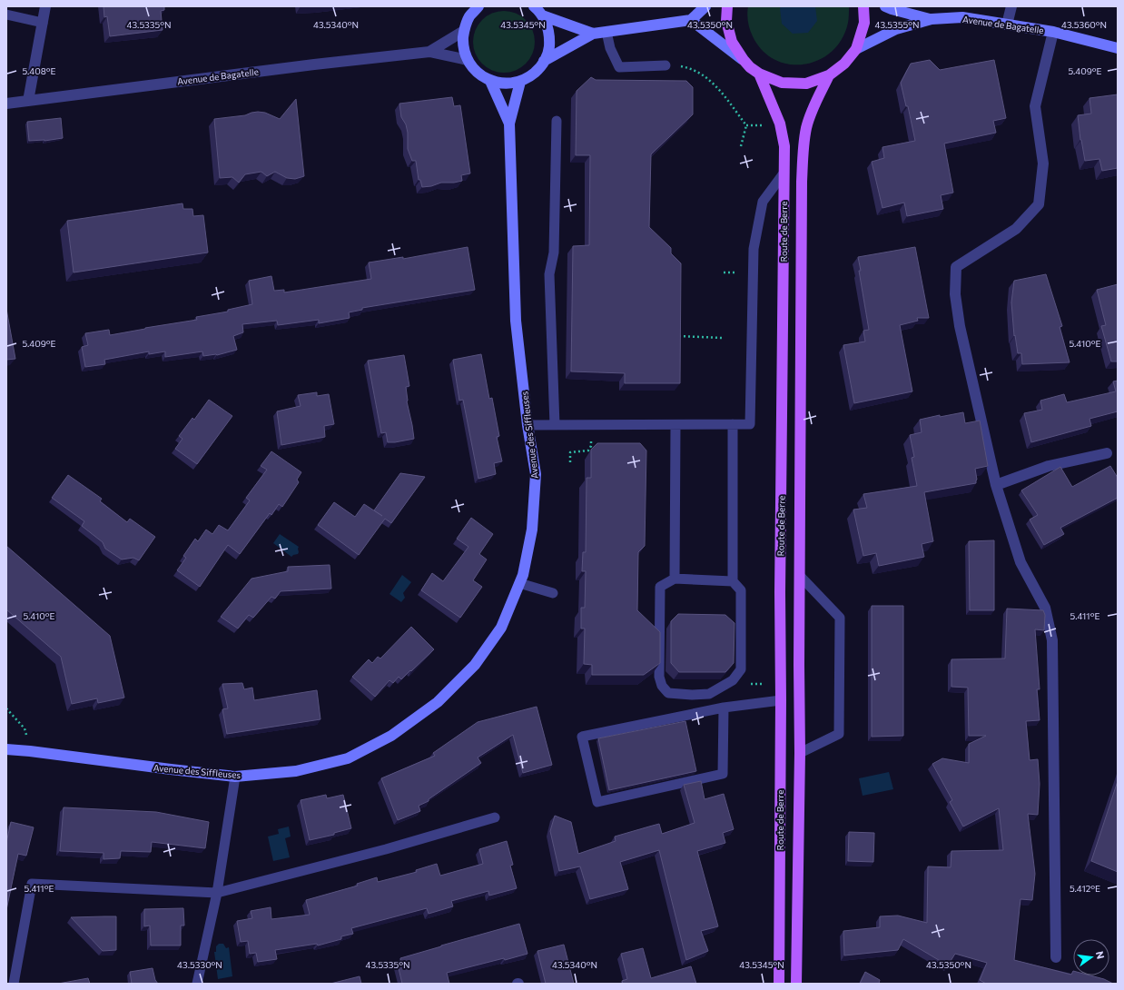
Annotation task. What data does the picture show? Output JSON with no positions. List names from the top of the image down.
{
  "streets": {
    "main road": ["Route de Berre"],
    "street": ["Avenue de Bagatelle", "Avenue des Siffleuses"]
  },
  "north": "right",
  "coordinates": [
    "43.5360°N",
    "43.5335°N",
    "43.5340°N",
    "43.5345°N",
    "43.5350°N",
    "43.5355°N",
    "5.408°E",
    "5.409°E",
    "5.410°E",
    "5.411°E",
    "5.412°E",
    "43.5330°N"
  ]
}
